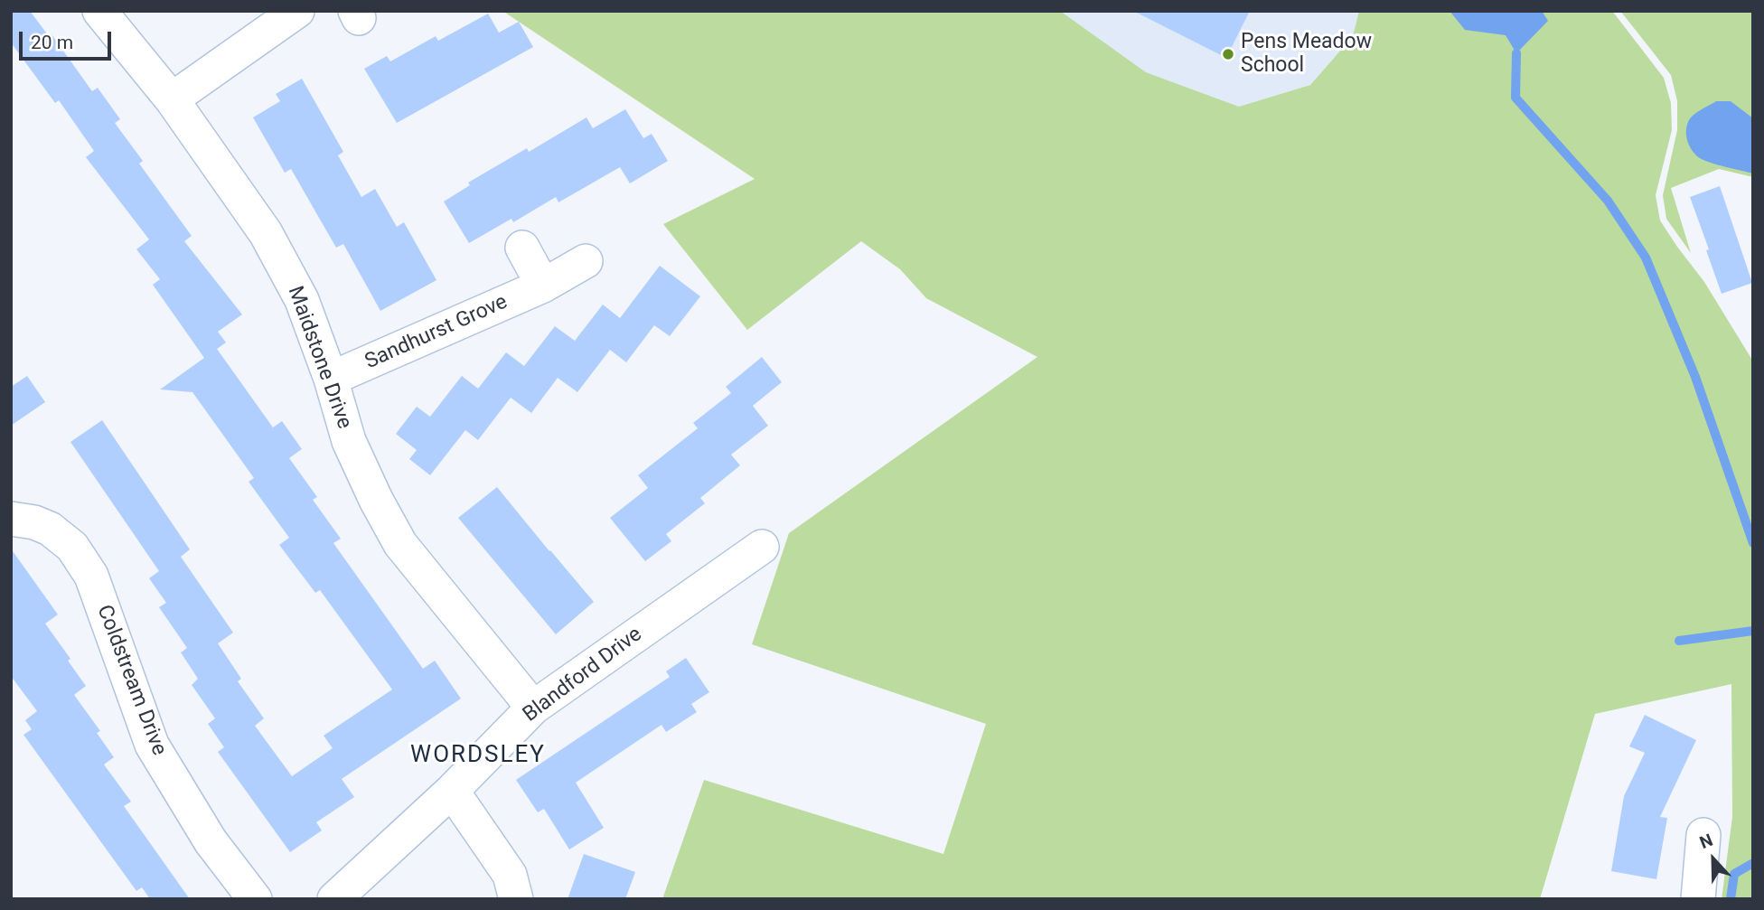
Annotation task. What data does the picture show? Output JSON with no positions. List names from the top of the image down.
{
  "streets": {
    "street": [
      "Sandhurst Grove",
      "Maidstone Drive",
      "Blandford Drive",
      "Coldstream Drive"
    ]
  },
  "crossings": [
    ["Sandhurst Grove", "Maidstone Drive"],
    ["Maidstone Drive", "Blandford Drive"]
  ],
  "districts": ["WORDSLEY"],
  "places": ["Pens Meadow School"],
  "scale_bar": "20 m",
  "north": "top"
}
